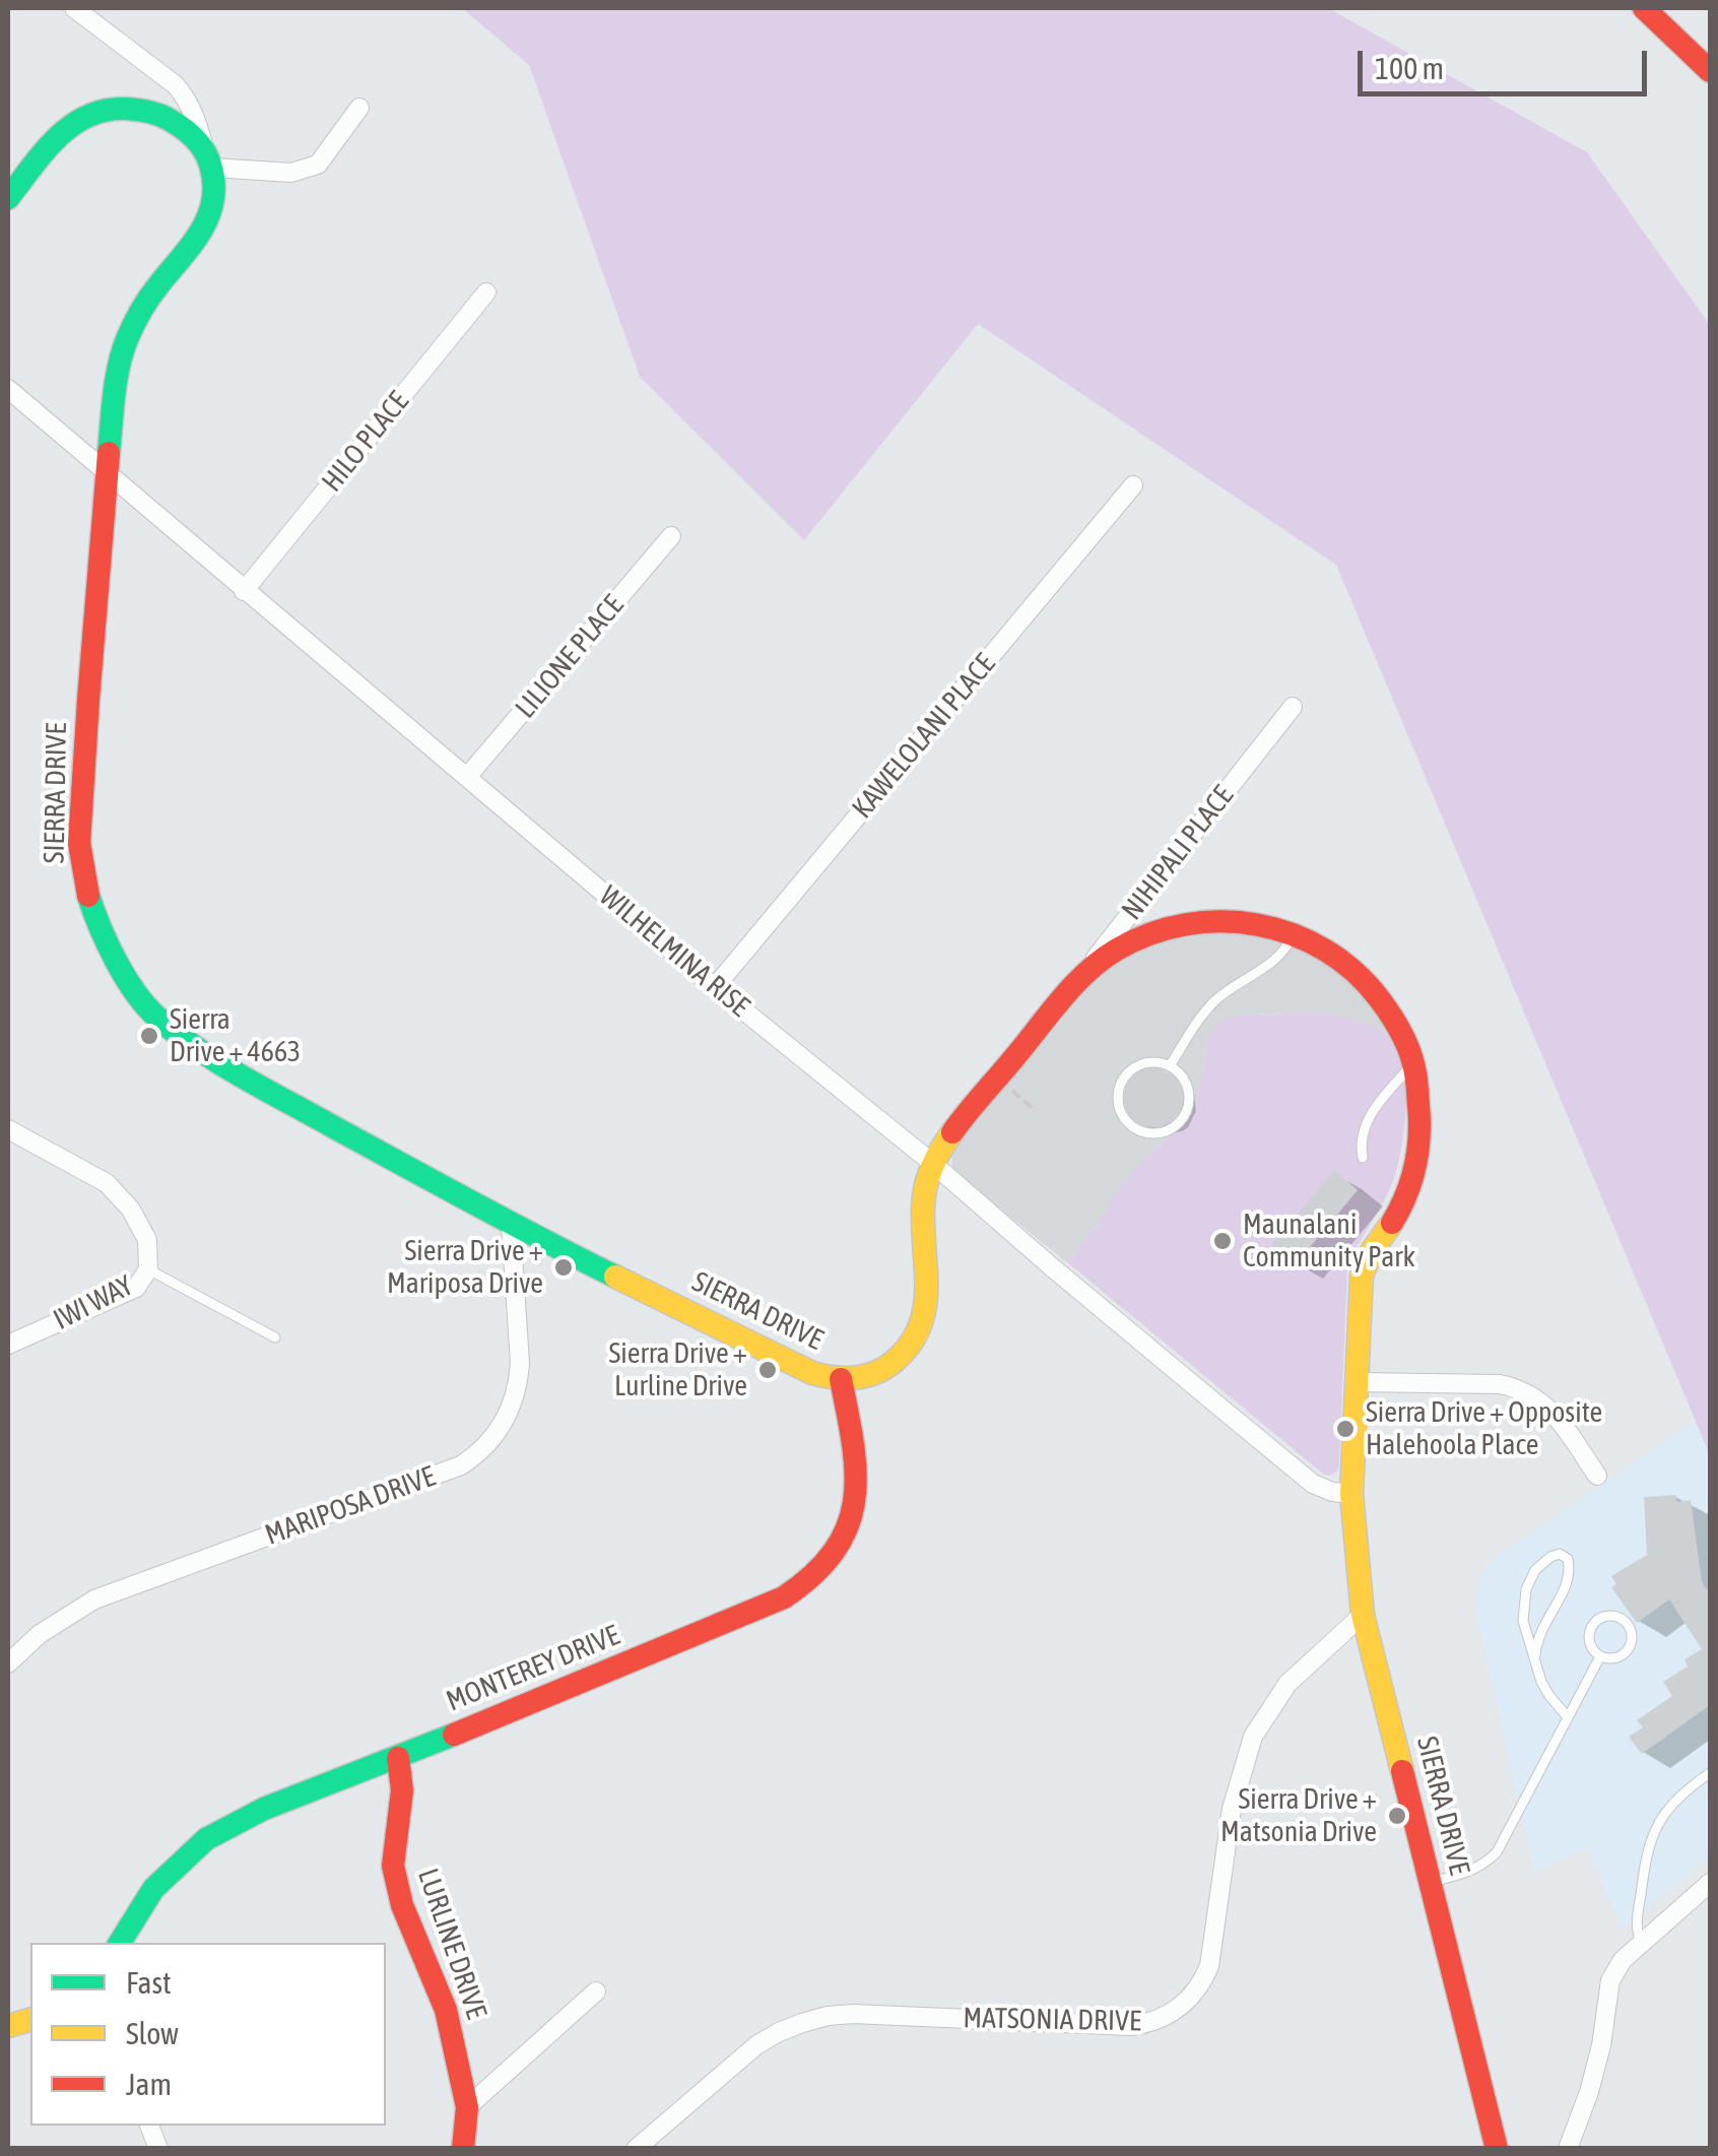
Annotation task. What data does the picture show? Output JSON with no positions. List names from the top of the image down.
{
  "streets": {
    "street": [
      "HILO PLACE",
      "LILIONE PLACE",
      "KAWELOLANI PLACE",
      "SIERRA DRIVE",
      "NIHIPALI PLACE",
      "WILHELMINA RISE",
      "IWI WAY",
      "MARIPOSA DRIVE",
      "MONTEREY DRIVE",
      "LURLINE DRIVE",
      "MATSONIA DRIVE"
    ]
  },
  "crossings": [
    ["HILO PLACE", "WILHELMINA RISE"],
    ["LILIONE PLACE", "WILHELMINA RISE"],
    ["KAWELOLANI PLACE", "WILHELMINA RISE"],
    ["SIERRA DRIVE", "NIHIPALI PLACE"],
    ["SIERRA DRIVE", "WILHELMINA RISE"],
    ["SIERRA DRIVE", "MARIPOSA DRIVE"],
    ["SIERRA DRIVE", "MONTEREY DRIVE"],
    ["SIERRA DRIVE", "MATSONIA DRIVE"],
    ["MONTEREY DRIVE", "LURLINE DRIVE"]
  ],
  "places": [
    "Sierra Drive + 4663",
    "Maunalani Community Park",
    "Sierra Drive + Mariposa Drive",
    "Sierra Drive + Lurline Drive",
    "Sierra Drive + Opposite Halehoola Place",
    "Sierra Drive + Matsonia Drive"
  ],
  "legend": ["Fast", "Slow", "Jam"],
  "scale_bar": "100 m"
}
